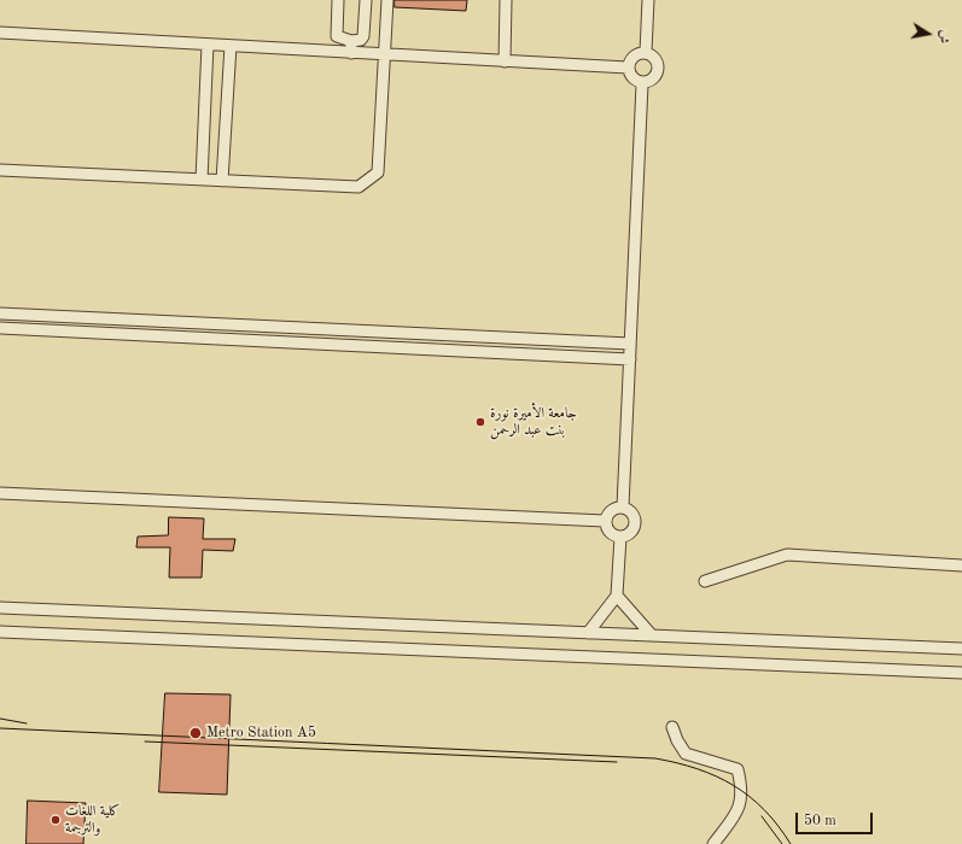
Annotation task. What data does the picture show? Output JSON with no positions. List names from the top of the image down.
{
  "places": ["جامعة الأميرة نورة بنت عبد الرحمن", "Metro Station A5", "كلية اللغات والترجمة"],
  "scale_bar": "50 m",
  "north": "right"
}
